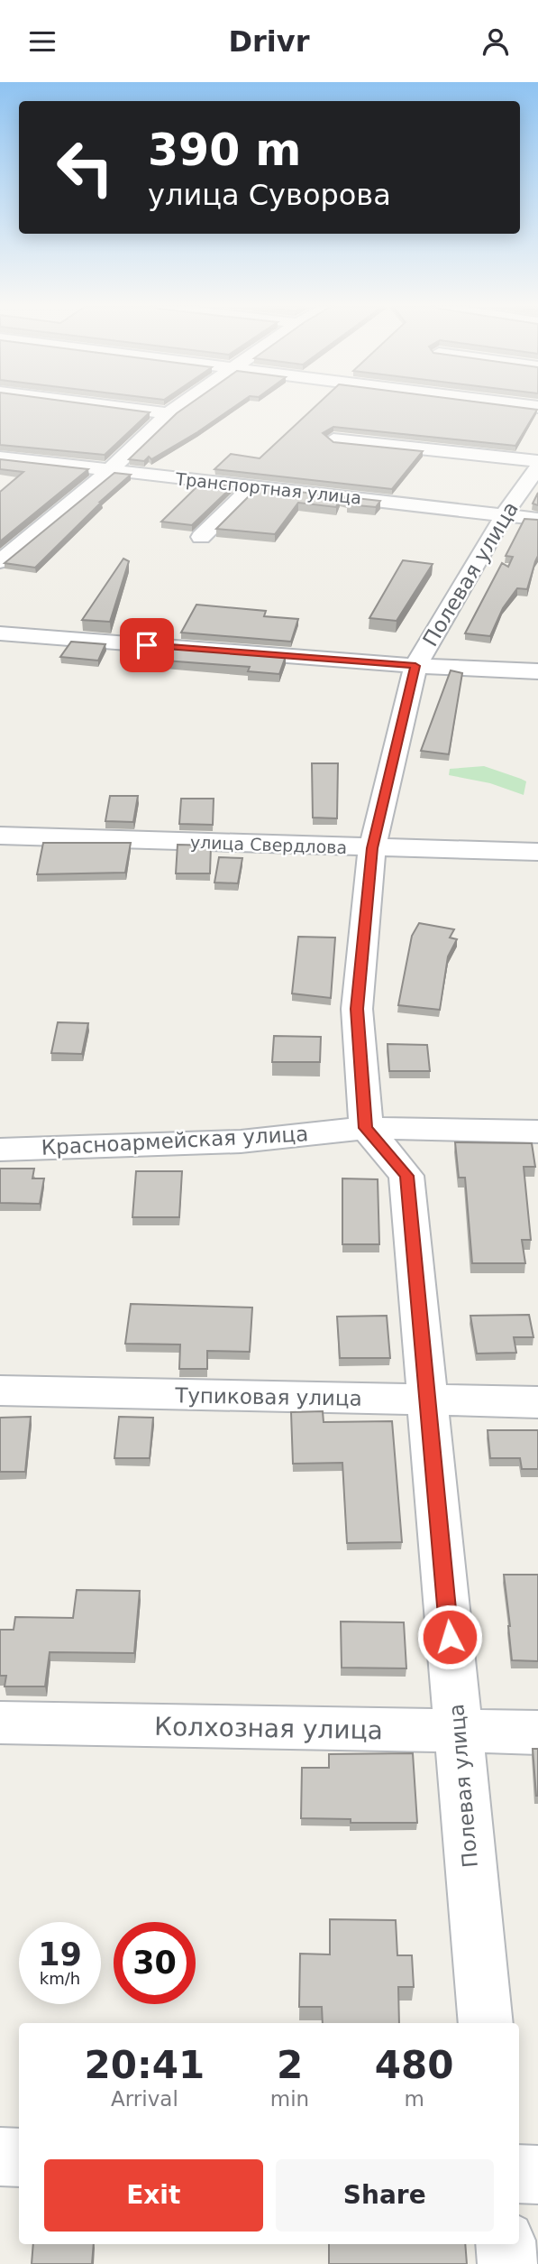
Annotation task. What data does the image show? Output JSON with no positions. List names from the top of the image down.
{
  "streets": {
    "street": [
      "Транспортная улица",
      "Полевая улица",
      "улица Свердлова",
      "Красноармейская улица",
      "Тупиковая улица",
      "Колхозная улица"
    ]
  },
  "crossings": [
    ["Транспортная улица", "Полевая улица"],
    ["Полевая улица", "улица Свердлова"],
    ["Полевая улица", "Красноармейская улица"],
    ["Полевая улица", "Тупиковая улица"],
    ["Полевая улица", "Колхозная улица"]
  ],
  "page": {
    "header": "Drivr",
    "turn": ["390 m", "улица Суворова"],
    "speed": "19 km/h",
    "limit": "30",
    "eta": [
      "20:41",
      "Arrival",
      "2",
      "min",
      "480",
      "m"
    ],
    "buttons": ["Exit", "Share"]
  }
}
